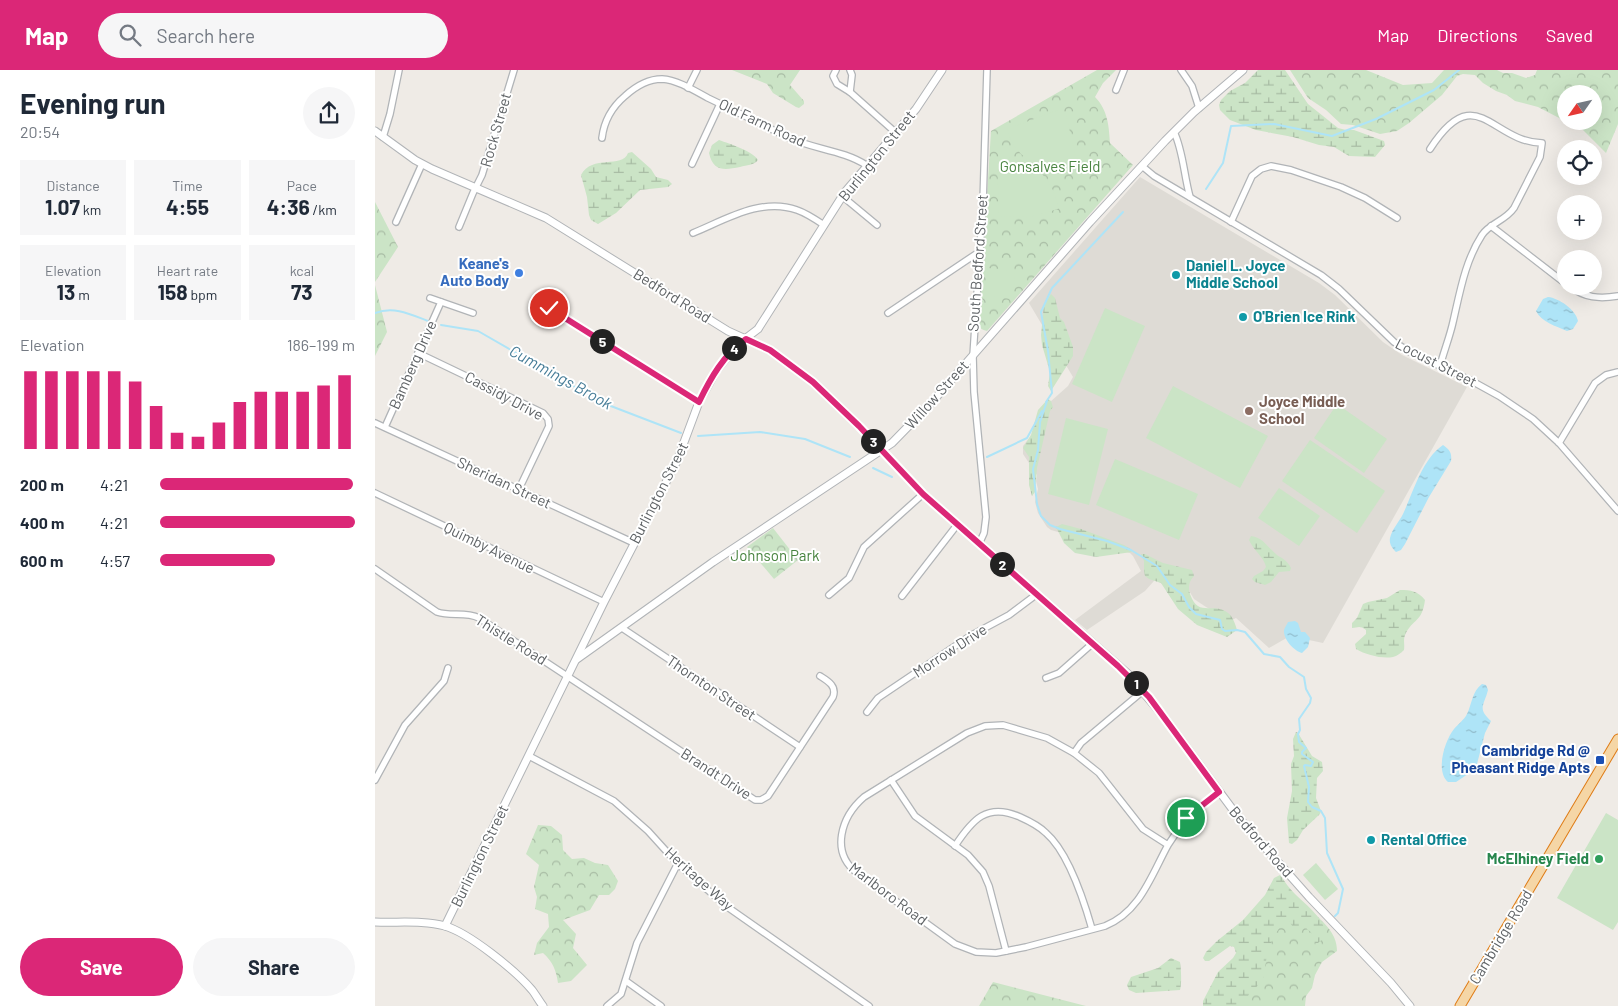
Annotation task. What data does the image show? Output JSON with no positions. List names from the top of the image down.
{
  "streets": {
    "highway": ["Cambridge Road"],
    "street": [
      "Old Farm Road",
      "Rock Street",
      "Burlington Street",
      "South Bedford Street",
      "Bedford Road",
      "Locust Street",
      "Bamberg Drive",
      "Willow Street",
      "Cassidy Drive",
      "Sheridan Street",
      "Quimby Avenue",
      "Thistle Road",
      "Morrow Drive",
      "Thornton Street",
      "Brandt Drive",
      "Heritage Way",
      "Marlboro Road"
    ]
  },
  "crossings": [
    ["Old Farm Road", "Burlington Street"],
    ["Rock Street", "Bedford Road"],
    ["Burlington Street", "Bedford Road"],
    ["Burlington Street", "Willow Street"],
    ["Burlington Street", "Sheridan Street"],
    ["Burlington Street", "Quimby Avenue"],
    ["Burlington Street", "Thistle Road"],
    ["Burlington Street", "Brandt Drive"],
    ["Burlington Street", "Heritage Way"],
    ["South Bedford Street", "Bedford Road"],
    ["South Bedford Street", "Willow Street"],
    ["Bedford Road", "Willow Street"],
    ["Bedford Road", "Morrow Drive"],
    ["Bedford Road", "Marlboro Road"],
    ["Locust Street", "Willow Street"],
    ["Bamberg Drive", "Cassidy Drive"],
    ["Bamberg Drive", "Sheridan Street"],
    ["Willow Street", "Thornton Street"],
    ["Cassidy Drive", "Sheridan Street"],
    ["Thistle Road", "Brandt Drive"],
    ["Thornton Street", "Brandt Drive"]
  ],
  "water": ["Cummings Brook"],
  "parks": ["Gonsalves Field", "Johnson Park"],
  "places": {
    "other": [
      "Keane's Auto Body",
      "Daniel L. Joyce Middle School",
      "O'Brien Ice Rink",
      "Joyce Middle School",
      "Rental Office",
      "McElhiney Field"
    ],
    "transit": ["Cambridge Rd @ Pheasant Ridge Apts"]
  },
  "north": "bottom left",
  "page": {
    "header": "Map",
    "search": "Search here",
    "nav": ["Map", "Directions", "Saved"],
    "heading": ["Evening run", "20:54"],
    "map_buttons": ["+", "−"],
    "stats": [
      ["Distance", "1.07 km"],
      ["Time", "4:55"],
      ["Pace", "4:36 /km"],
      ["Elevation", "13 m"],
      ["Heart rate", "158 bpm"],
      ["kcal", "73"]
    ],
    "chart": ["Elevation", "186–199 m"],
    "pins": [
      "5",
      "4",
      "3",
      "2",
      "1"
    ],
    "list": [
      {
        "name": "200 m",
        "note": "4:21"
      },
      {
        "name": "400 m",
        "note": "4:21"
      },
      {
        "name": "600 m",
        "note": "4:57"
      }
    ],
    "buttons": ["Save", "Share"]
  }
}
